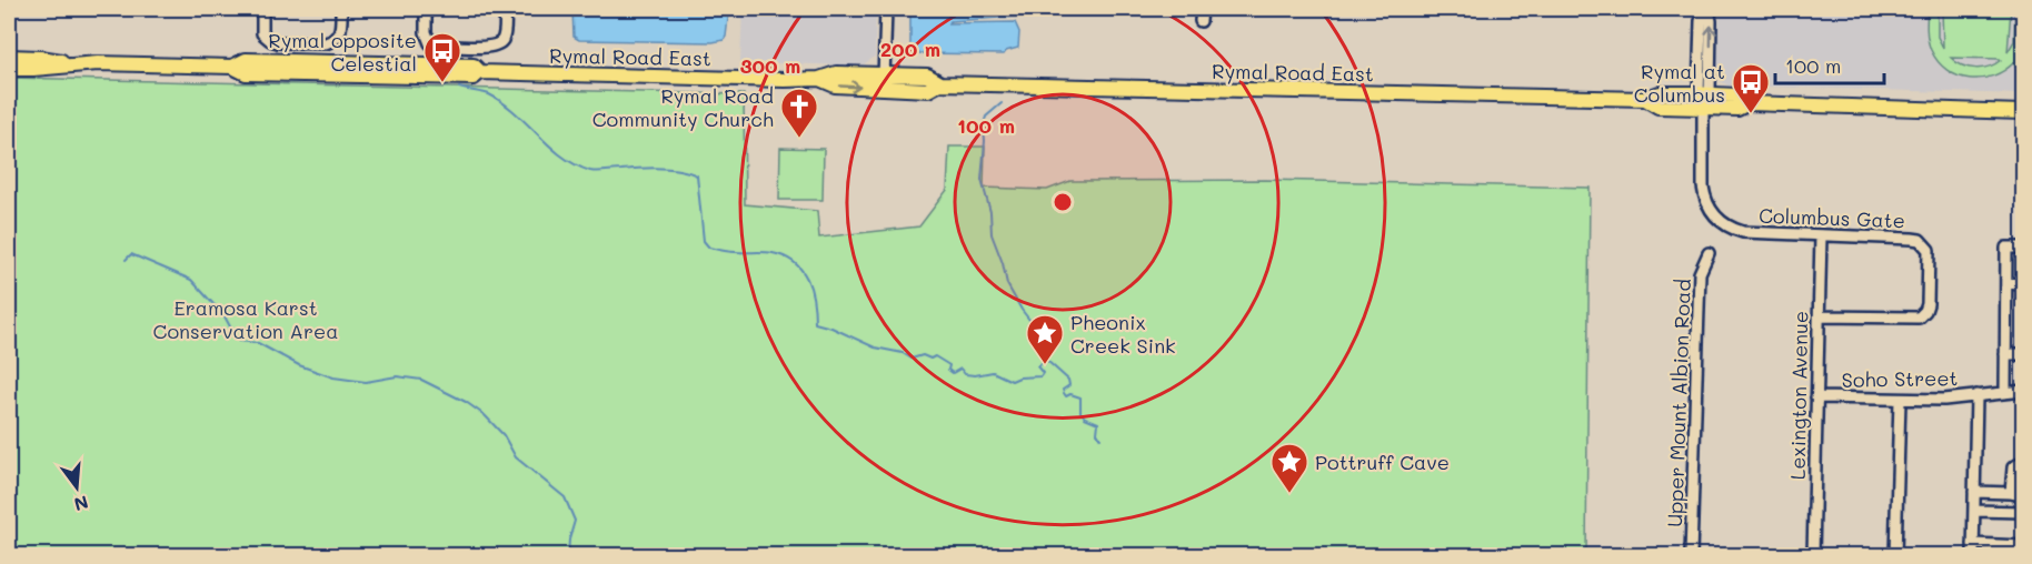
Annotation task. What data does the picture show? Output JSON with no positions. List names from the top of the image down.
{
  "streets": {
    "main road": ["Rymal Road East"],
    "street": [
      "Columbus Gate",
      "Soho Street",
      "Lexington Avenue",
      "Upper Mount Albion Road"
    ]
  },
  "crossings": [
    ["Rymal Road East", "Columbus Gate"],
    ["Columbus Gate", "Lexington Avenue"],
    ["Soho Street", "Lexington Avenue"]
  ],
  "parks": ["Eramosa Karst Conservation Area"],
  "places": {
    "bus stop": ["Rymal opposite Celestial", "Rymal at Columbus"],
    "church": ["Rymal Road Community Church"],
    "place": ["Pheonix Creek Sink", "Pottruff Cave"]
  },
  "scale_bar": "100 m",
  "north": "bottom",
  "rings": ["200 m", "300 m", "100 m"]
}
